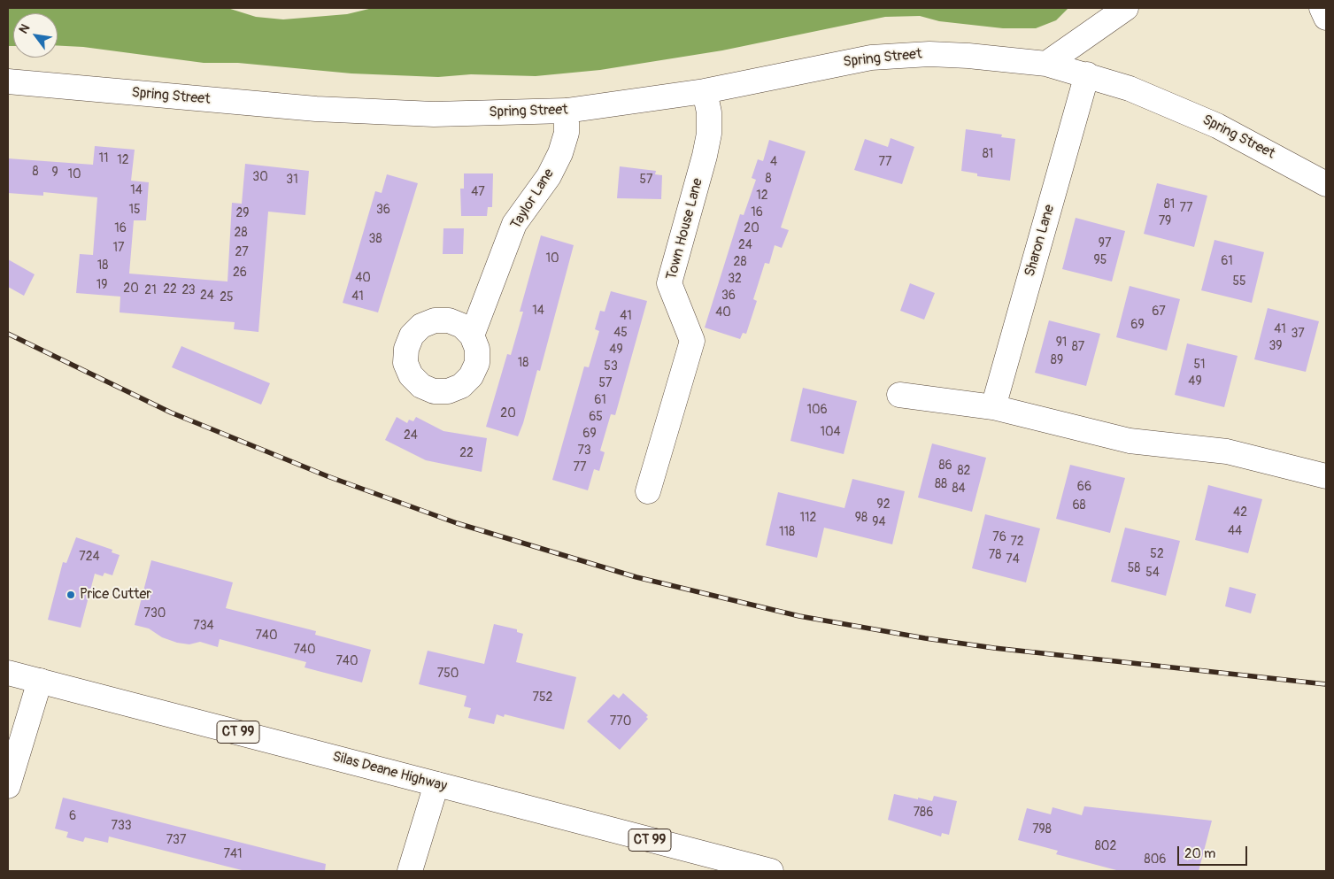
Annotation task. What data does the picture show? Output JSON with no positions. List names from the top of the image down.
{
  "streets": {
    "street": [
      "Spring Street",
      "Taylor Lane",
      "Town House Lane",
      "Sharon Lane",
      "CT 99",
      "Silas Deane Highway"
    ]
  },
  "crossings": [
    ["Spring Street", "Taylor Lane"],
    ["Spring Street", "Town House Lane"],
    ["Spring Street", "Sharon Lane"]
  ],
  "places": ["Price Cutter"],
  "house_numbers": [
    "81",
    "11",
    "12",
    "4",
    "77",
    "8",
    "9",
    "10",
    "30",
    "8",
    "31",
    "57",
    "14",
    "47",
    "12",
    "81",
    "77",
    "15",
    "36",
    "16",
    "29",
    "79",
    "16",
    "20",
    "28",
    "38",
    "97",
    "24",
    "17",
    "27",
    "10",
    "95",
    "61",
    "28",
    "18",
    "26",
    "40",
    "32",
    "55",
    "19",
    "20",
    "22",
    "21",
    "23",
    "24",
    "36",
    "41",
    "25",
    "14",
    "67",
    "40",
    "41",
    "69",
    "41",
    "45",
    "37",
    "91",
    "39",
    "87",
    "49",
    "89",
    "18",
    "51",
    "53",
    "49",
    "57",
    "61",
    "106",
    "20",
    "65",
    "104",
    "69",
    "24",
    "73",
    "22",
    "86",
    "77",
    "82",
    "88",
    "66",
    "84",
    "92",
    "68",
    "42",
    "112",
    "98",
    "94",
    "44",
    "118",
    "76",
    "72",
    "52",
    "78",
    "724",
    "74",
    "58",
    "54",
    "730",
    "734",
    "740",
    "740",
    "740",
    "750",
    "752",
    "770",
    "786",
    "6",
    "733",
    "798",
    "737",
    "802",
    "741",
    "806"
  ],
  "scale_bar": "20 m",
  "north": "top left"
}
